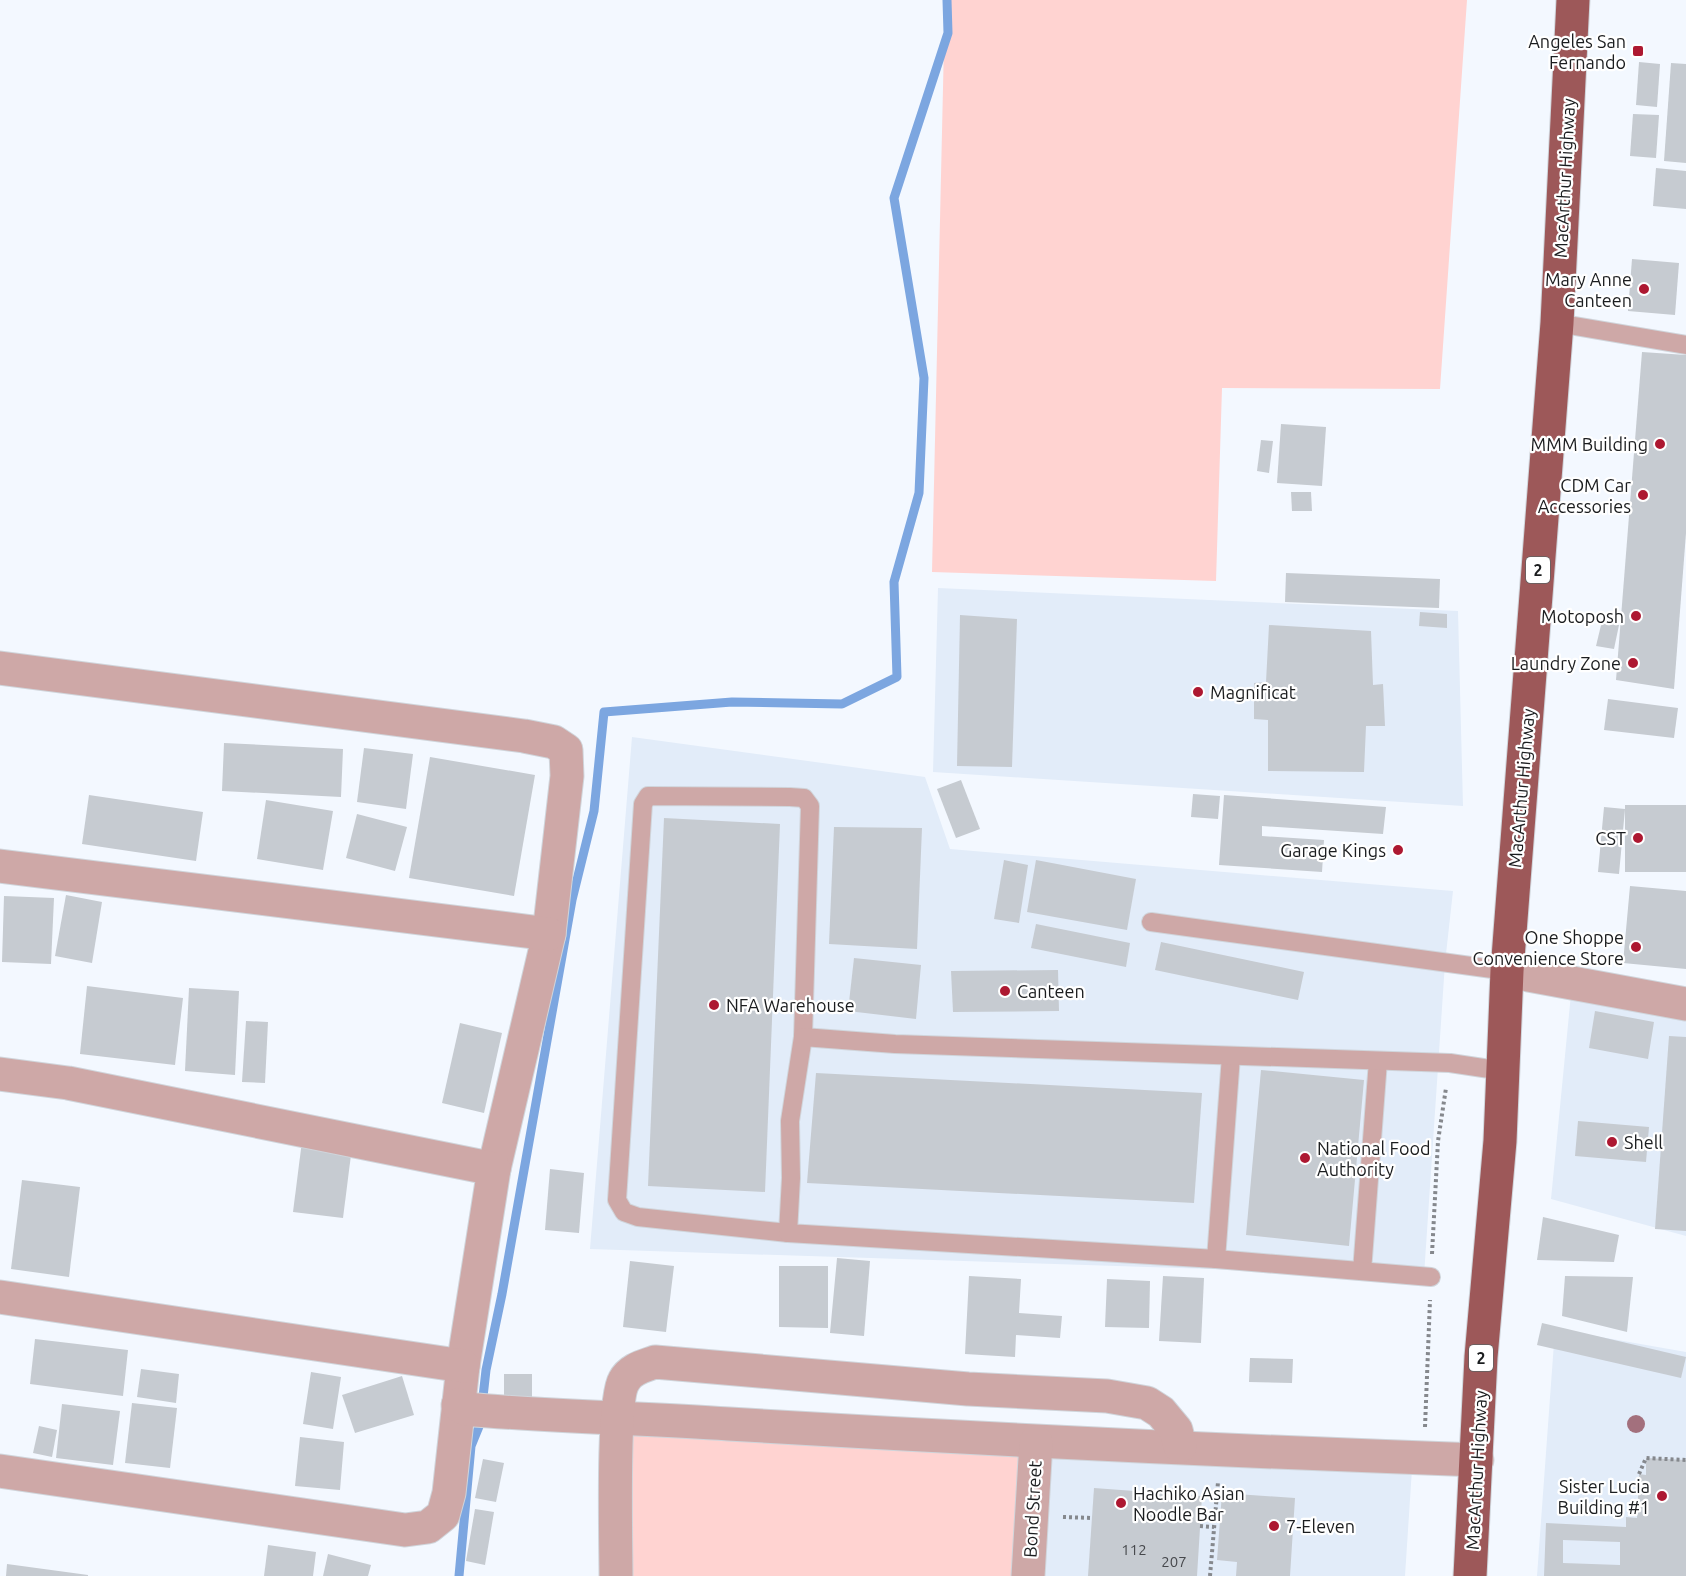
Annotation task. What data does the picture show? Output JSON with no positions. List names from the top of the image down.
{
  "streets": {
    "highway": ["MacArthur Highway", "2"],
    "street": ["Bond Street"]
  },
  "places": {
    "transit": ["Angeles San Fernando"],
    "other": [
      "Mary Anne Canteen",
      "MMM Building",
      "CDM Car Accessories",
      "Motoposh",
      "Laundry Zone",
      "Magnificat",
      "CST",
      "Garage Kings",
      "One Shoppe Convenience Store",
      "Canteen",
      "NFA Warehouse",
      "Shell",
      "National Food Authority",
      "Sister Lucia Building #1",
      "Hachiko Asian Noodle Bar",
      "7-Eleven"
    ]
  },
  "house_numbers": ["112", "207"]
}
